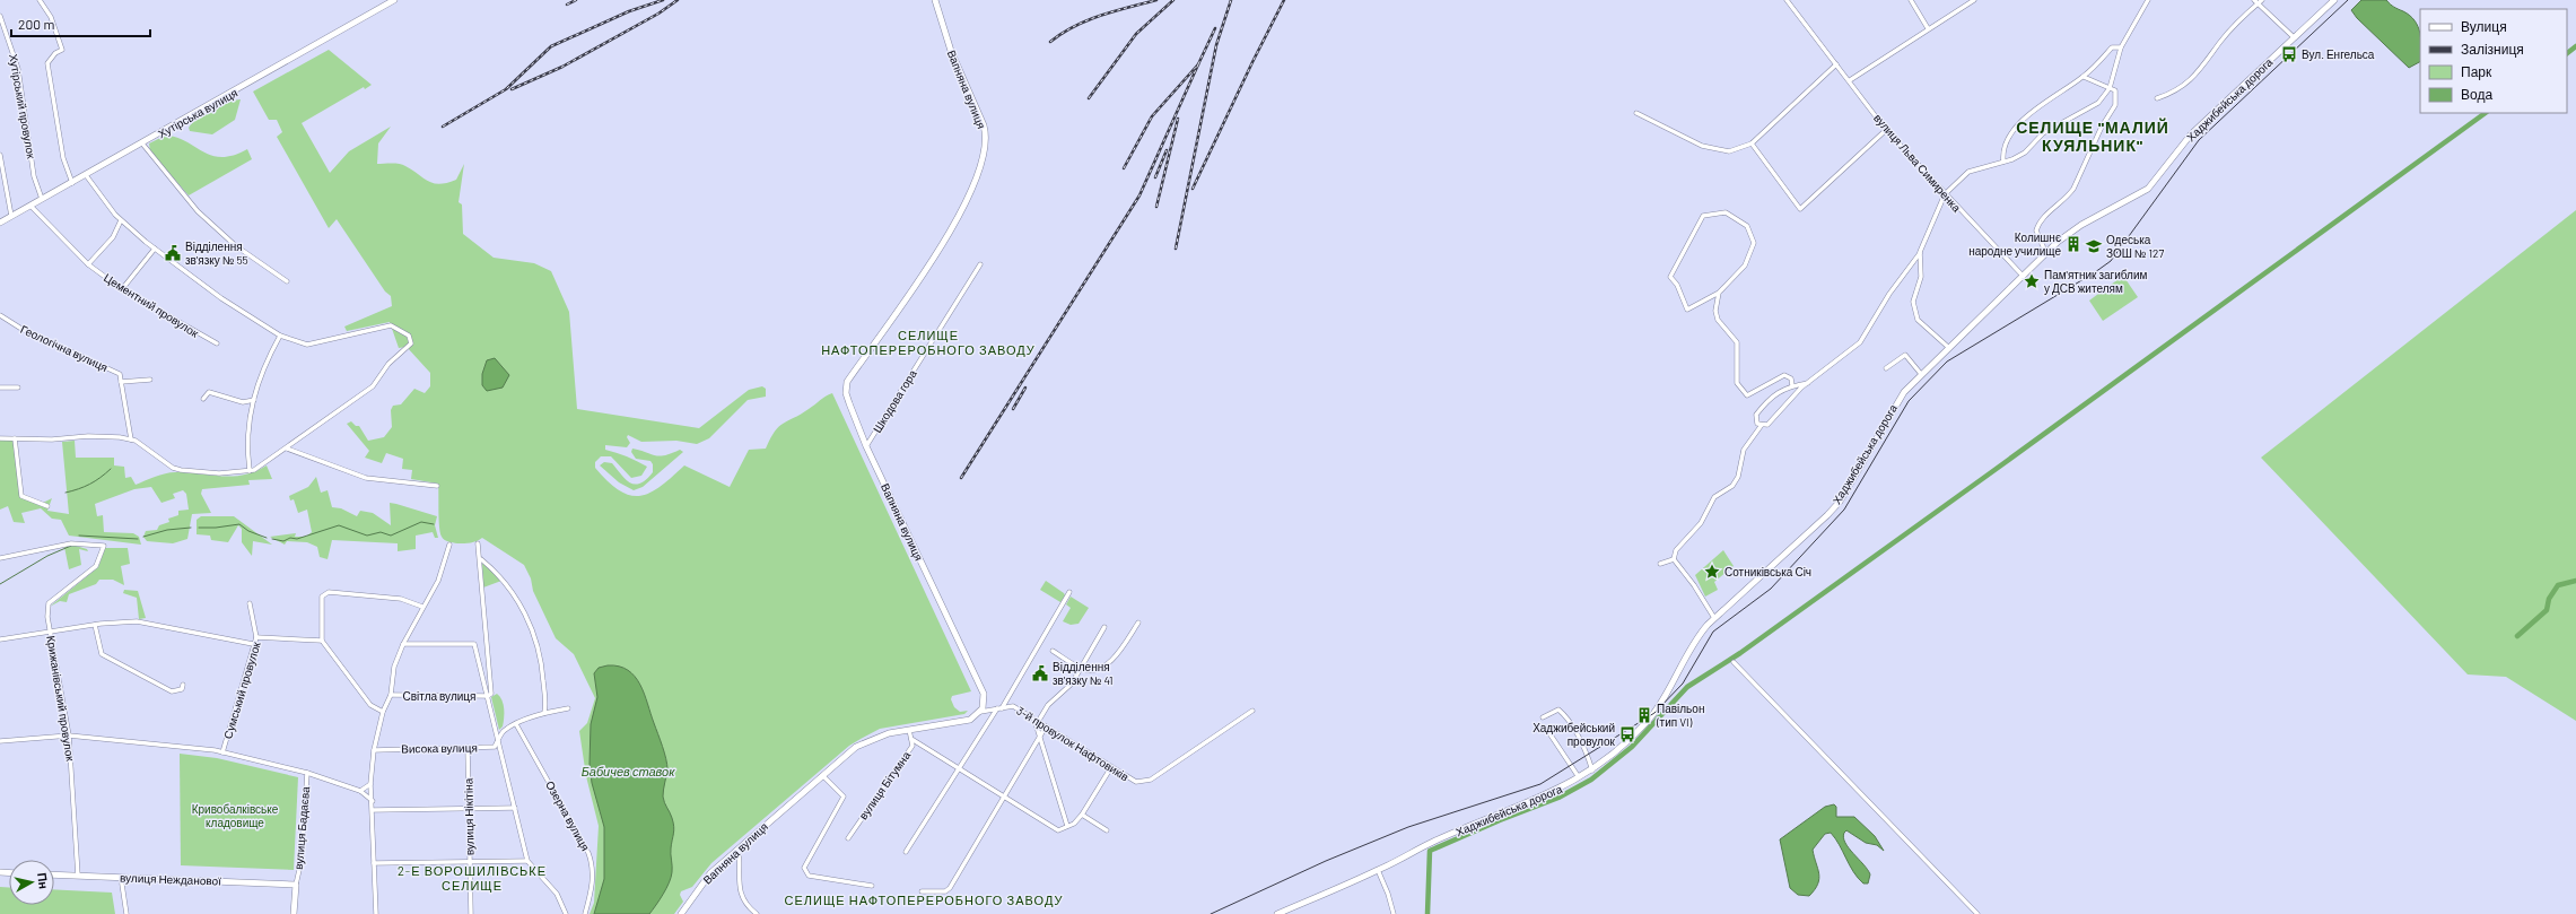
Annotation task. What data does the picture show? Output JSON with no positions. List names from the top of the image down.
{
  "streets": {
    "street": [
      "Вапняна вулиця",
      "Хаджибейська дорога",
      "Хутірський провулок",
      "Хутірська вулиця",
      "вулиця Льва Симиренка",
      "Цементний провулок",
      "Геологічна вулиця",
      "Шкодова гора",
      "Сумський провулок",
      "Світла вулиця",
      "Крижанівський провулок",
      "3-й провулок Нафтовиків",
      "Висока вулиця",
      "вулиця Бітумна",
      "Озерна вулиця",
      "вулиця Нікітіна",
      "вулиця Бадаєва",
      "вулиця Нежданової"
    ]
  },
  "crossings": [
    ["Вапняна вулиця", "Шкодова гора"],
    ["Вапняна вулиця", "3-й провулок Нафтовиків"],
    ["Вапняна вулиця", "вулиця Бітумна"],
    ["Хаджибейська дорога", "вулиця Льва Симиренка"],
    ["Хутірський провулок", "Хутірська вулиця"],
    ["Хутірська вулиця", "Цементний провулок"],
    ["Крижанівський провулок", "вулиця Нежданової"],
    ["Висока вулиця", "вулиця Нікітіна"],
    ["вулиця Бадаєва", "вулиця Нежданової"]
  ],
  "districts": [
    "СЕЛИЩЕ \"МАЛИЙ КУЯЛЬНИК\"",
    "СЕЛИЩЕ НАФТОПЕРЕРОБНОГО ЗАВОДУ",
    "2-Е ВОРОШИЛІВСЬКЕ СЕЛИЩЕ",
    "СЕЛИЩЕ НАФТОПЕРЕРОБНОГО ЗАВОДУ"
  ],
  "water": ["Бабичев ставок"],
  "parks": ["Кривобалківське кладовище"],
  "places": {
    "bus stop": ["Вул. Енгельса", "Хаджибейський провулок"],
    "building": ["Колишнє народне училище", "Павільон (тип VI)"],
    "school or university": ["Одеська ЗОШ № 127"],
    "public building": ["Відділення зв'язку № 55", "Відділення зв'язку № 41"],
    "place": ["Пам'ятник загиблим у ДСВ жителям", "Сотниківська Січ"]
  },
  "legend": [
    "Вулиця",
    "Залізниця",
    "Парк",
    "Вода"
  ],
  "scale_bar": "200 m",
  "north": "right"
}
